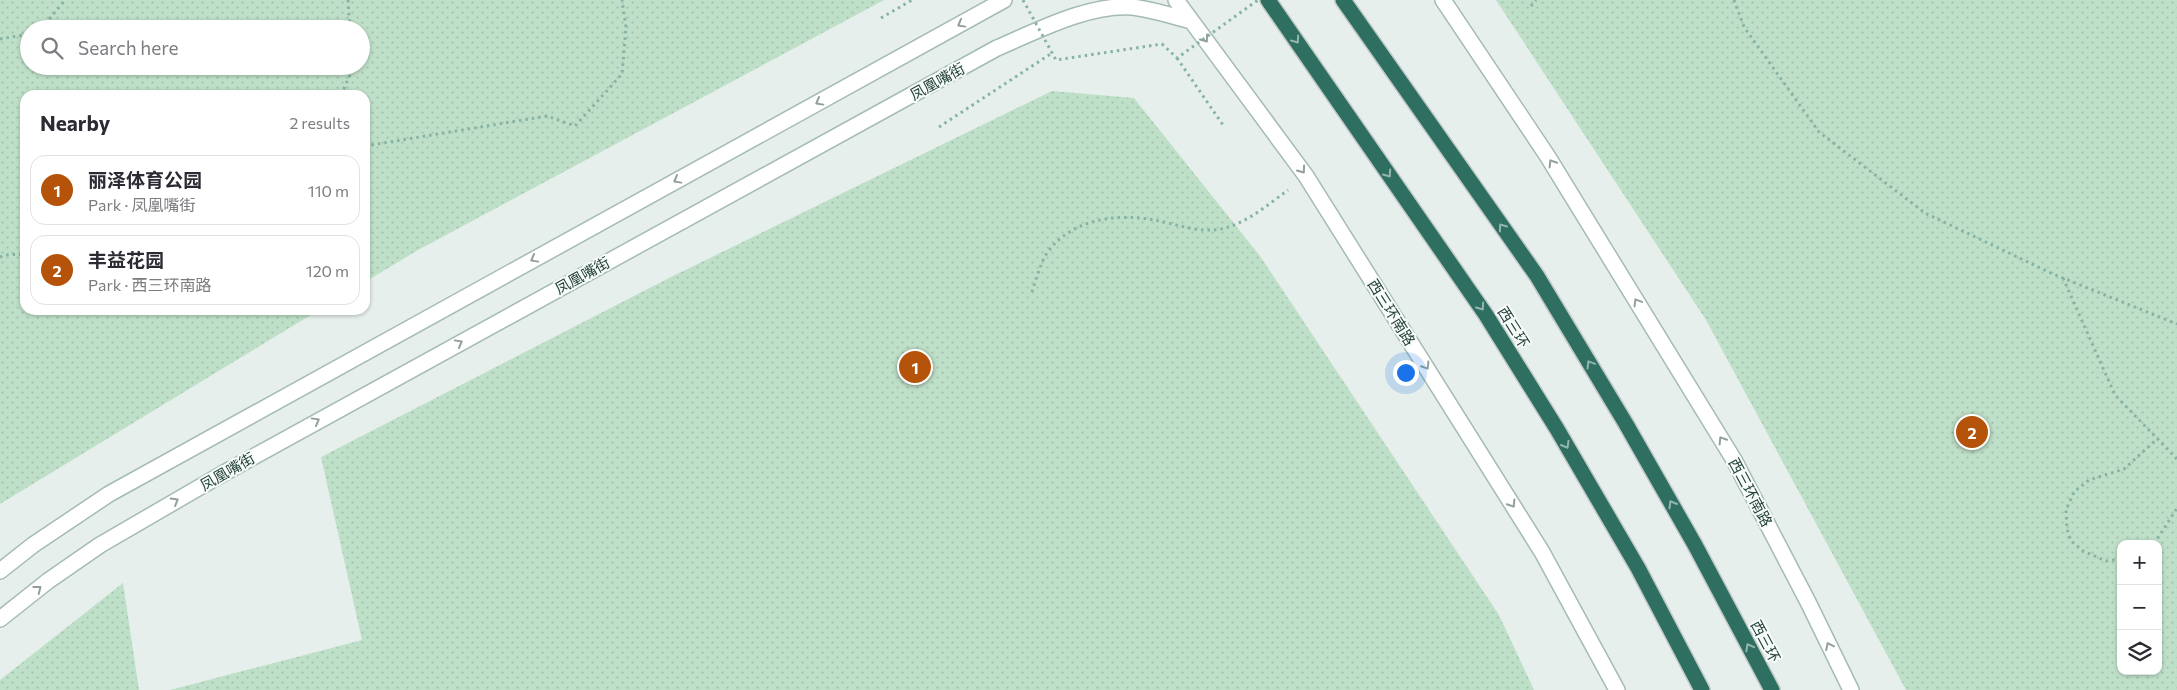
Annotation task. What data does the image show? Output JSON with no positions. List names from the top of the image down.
{
  "streets": {
    "highway": ["西三环"],
    "street": ["凤凰嘴街", "西三环南路"]
  },
  "crossings": [
    ["凤凰嘴街", "西三环南路"]
  ],
  "page": {
    "search": "Search here",
    "heading": ["Nearby", "2 results"],
    "list": [
      {
        "mark": "1",
        "name": "丽泽体育公园",
        "note": "Park · 凤凰嘴街",
        "value": "110 m"
      },
      {
        "mark": "2",
        "name": "丰益花园",
        "note": "Park · 西三环南路",
        "value": "120 m"
      }
    ],
    "pins": ["1", "2"],
    "map_buttons": ["+", "−"]
  }
}
